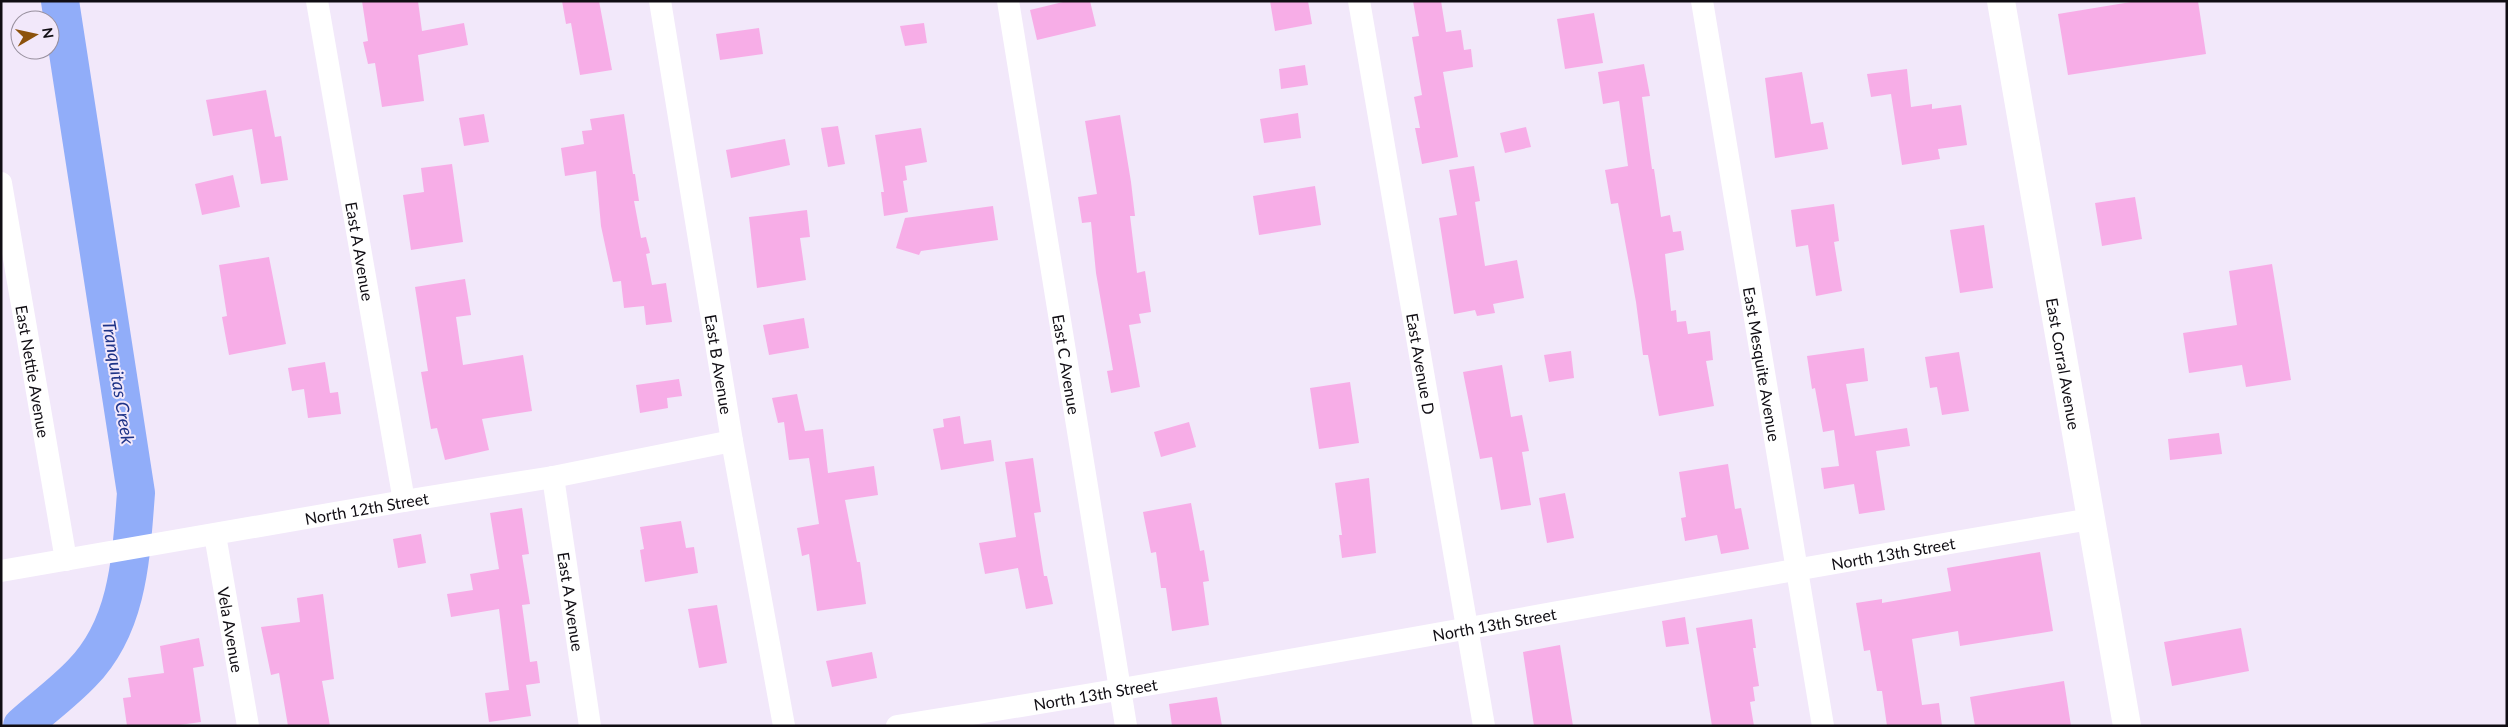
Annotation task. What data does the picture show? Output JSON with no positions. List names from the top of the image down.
{
  "streets": {
    "main road": ["East Corral Avenue"],
    "street": [
      "East A Avenue",
      "East B Avenue",
      "East C Avenue",
      "East Avenue D",
      "East Mesquite Avenue",
      "East Nettie Avenue",
      "North 12th Street",
      "North 13th Street",
      "Vela Avenue"
    ]
  },
  "crossings": [
    ["East A Avenue", "North 12th Street"],
    ["East Corral Avenue", "North 13th Street"],
    ["East B Avenue", "North 12th Street"],
    ["East C Avenue", "North 13th Street"],
    ["East Avenue D", "North 13th Street"],
    ["East Mesquite Avenue", "North 13th Street"],
    ["East Nettie Avenue", "North 12th Street"],
    ["North 12th Street", "Vela Avenue"]
  ],
  "water": ["Tranquitas Creek"],
  "north": "right"
}
